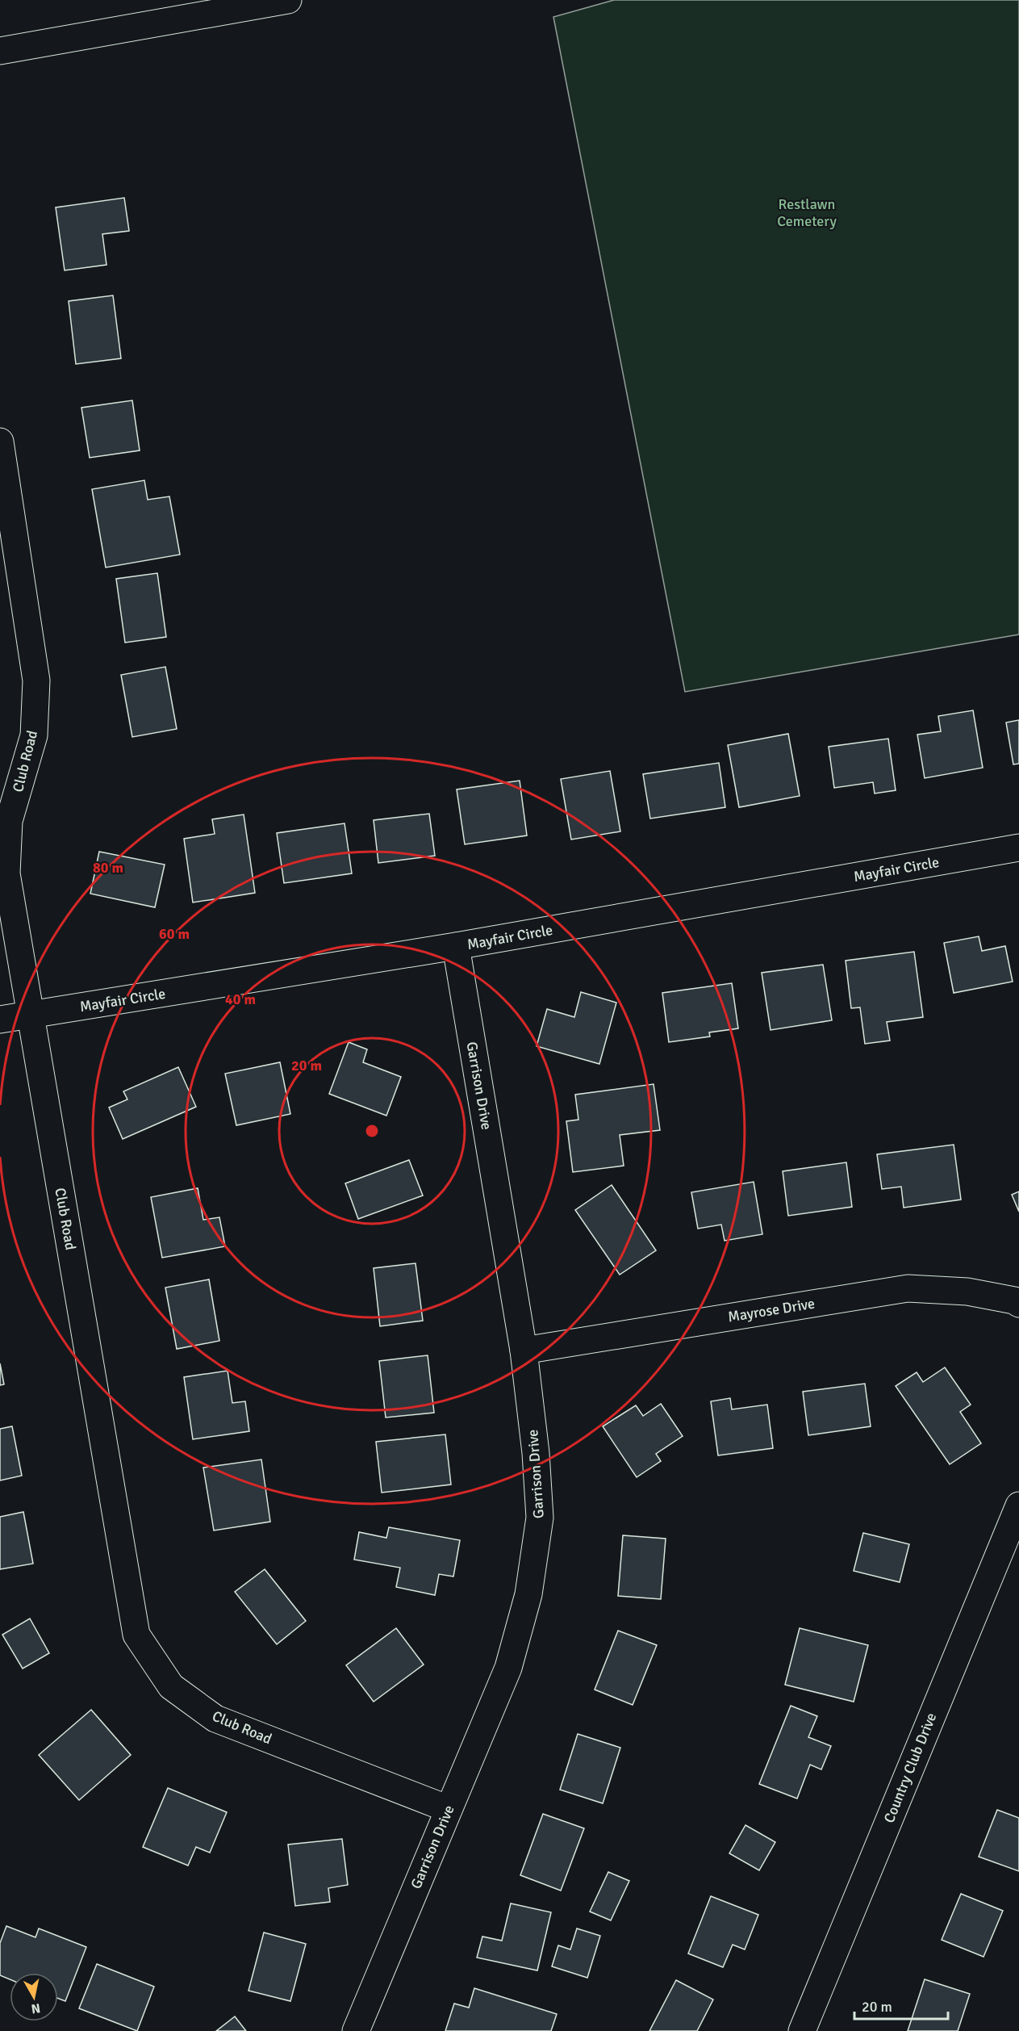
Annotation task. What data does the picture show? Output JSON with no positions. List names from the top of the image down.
{
  "streets": {
    "street": [
      "Club Road",
      "Mayfair Circle",
      "Garrison Drive",
      "Mayrose Drive",
      "Country Club Drive"
    ]
  },
  "crossings": [
    ["Club Road", "Mayfair Circle"],
    ["Club Road", "Garrison Drive"],
    ["Mayfair Circle", "Garrison Drive"],
    ["Garrison Drive", "Mayrose Drive"]
  ],
  "parks": ["Restlawn Cemetery"],
  "scale_bar": "20 m",
  "north": "bottom",
  "rings": [
    "80 m",
    "60 m",
    "40 m",
    "20 m"
  ]
}
